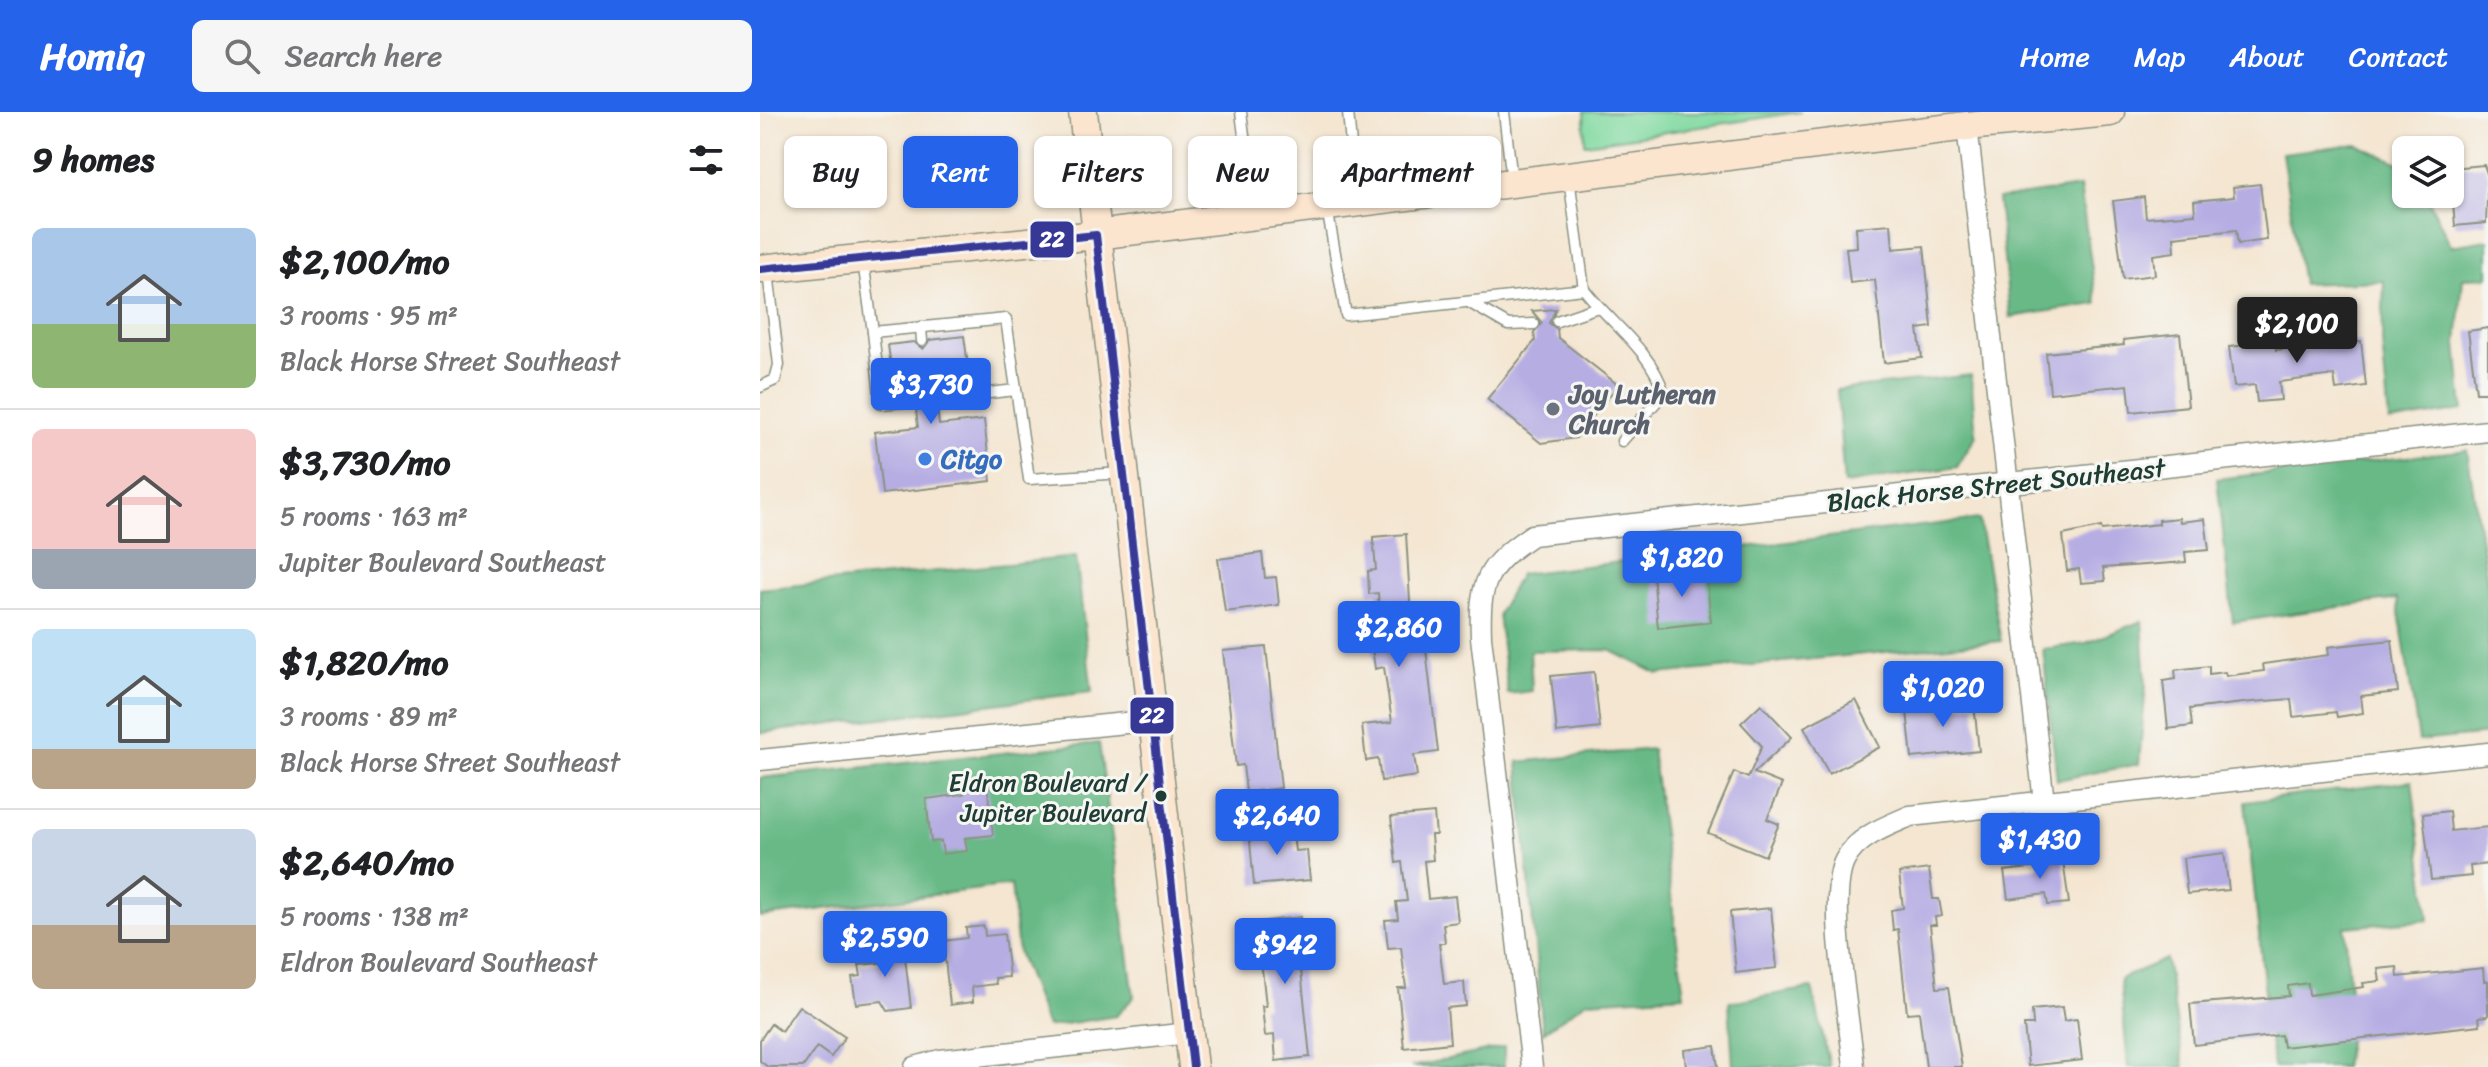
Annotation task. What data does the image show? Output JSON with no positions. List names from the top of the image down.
{
  "streets": {
    "street": ["Black Horse Street Southeast"]
  },
  "places": ["Joy Lutheran Church", "Citgo", "Eldron Boulevard / Jupiter Boulevard"],
  "lines": ["transit line 22"],
  "page": {
    "header": "Homiq",
    "search": "Search here",
    "nav": [
      "Home",
      "Map",
      "About",
      "Contact"
    ],
    "heading": "9 homes",
    "chip": [
      "Buy",
      "Rent",
      "Filters",
      "New",
      "Apartment"
    ],
    "list": [
      {
        "name": "$2,100/mo",
        "note": "3 rooms · 95 m² · Black Horse Street Southeast"
      },
      {
        "name": "$3,730/mo",
        "note": "5 rooms · 163 m² · Jupiter Boulevard Southeast"
      },
      {
        "name": "$1,820/mo",
        "note": "3 rooms · 89 m² · Black Horse Street Southeast"
      },
      {
        "name": "$2,640/mo",
        "note": "5 rooms · 138 m² · Eldron Boulevard Southeast"
      }
    ],
    "price": [
      "$2,100",
      "$3,730",
      "$1,820",
      "$2,860",
      "$1,020",
      "$2,640",
      "$1,430",
      "$2,590",
      "$942"
    ]
  }
}
